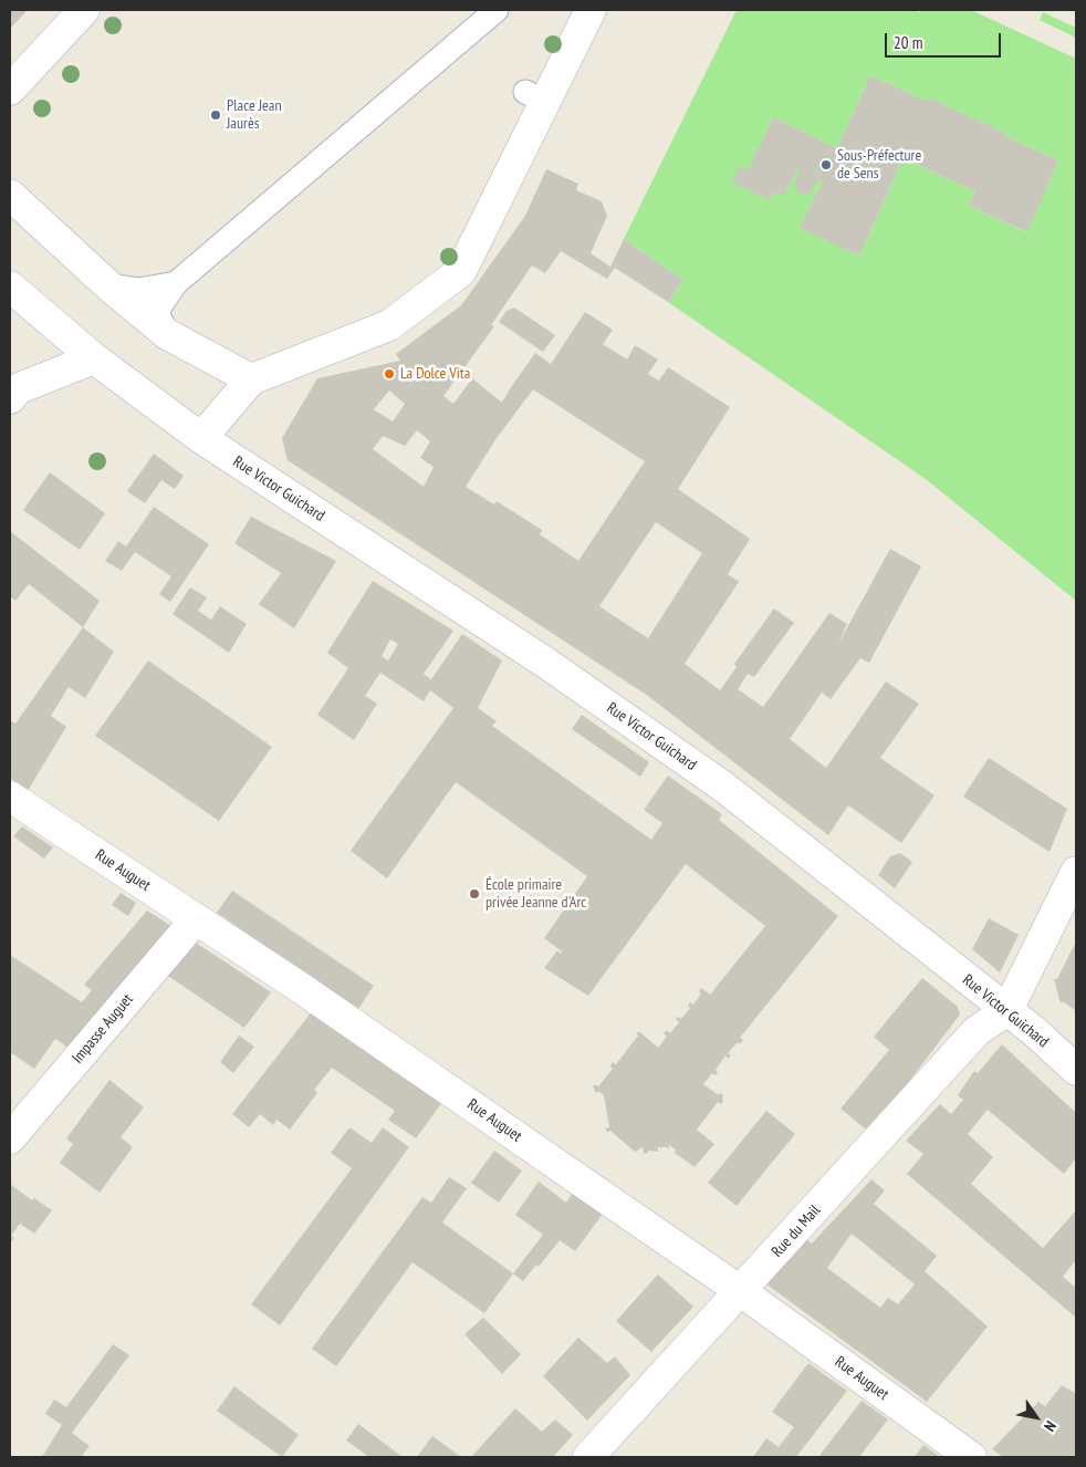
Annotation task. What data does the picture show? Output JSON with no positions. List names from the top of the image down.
{
  "streets": {
    "main road": [
      "Rue Victor Guichard",
      "Rue Auguet",
      "Impasse Auguet",
      "Rue du Mail"
    ]
  },
  "crossings": [
    ["Rue Victor Guichard", "Rue du Mail"],
    ["Rue Auguet", "Impasse Auguet"],
    ["Rue Auguet", "Rue du Mail"]
  ],
  "places": [
    "Place Jean Jaurès",
    "Sous-Préfecture de Sens",
    "La Dolce Vita",
    "École primaire privée Jeanne d'Arc"
  ],
  "scale_bar": "20 m",
  "north": "bottom right"
}
